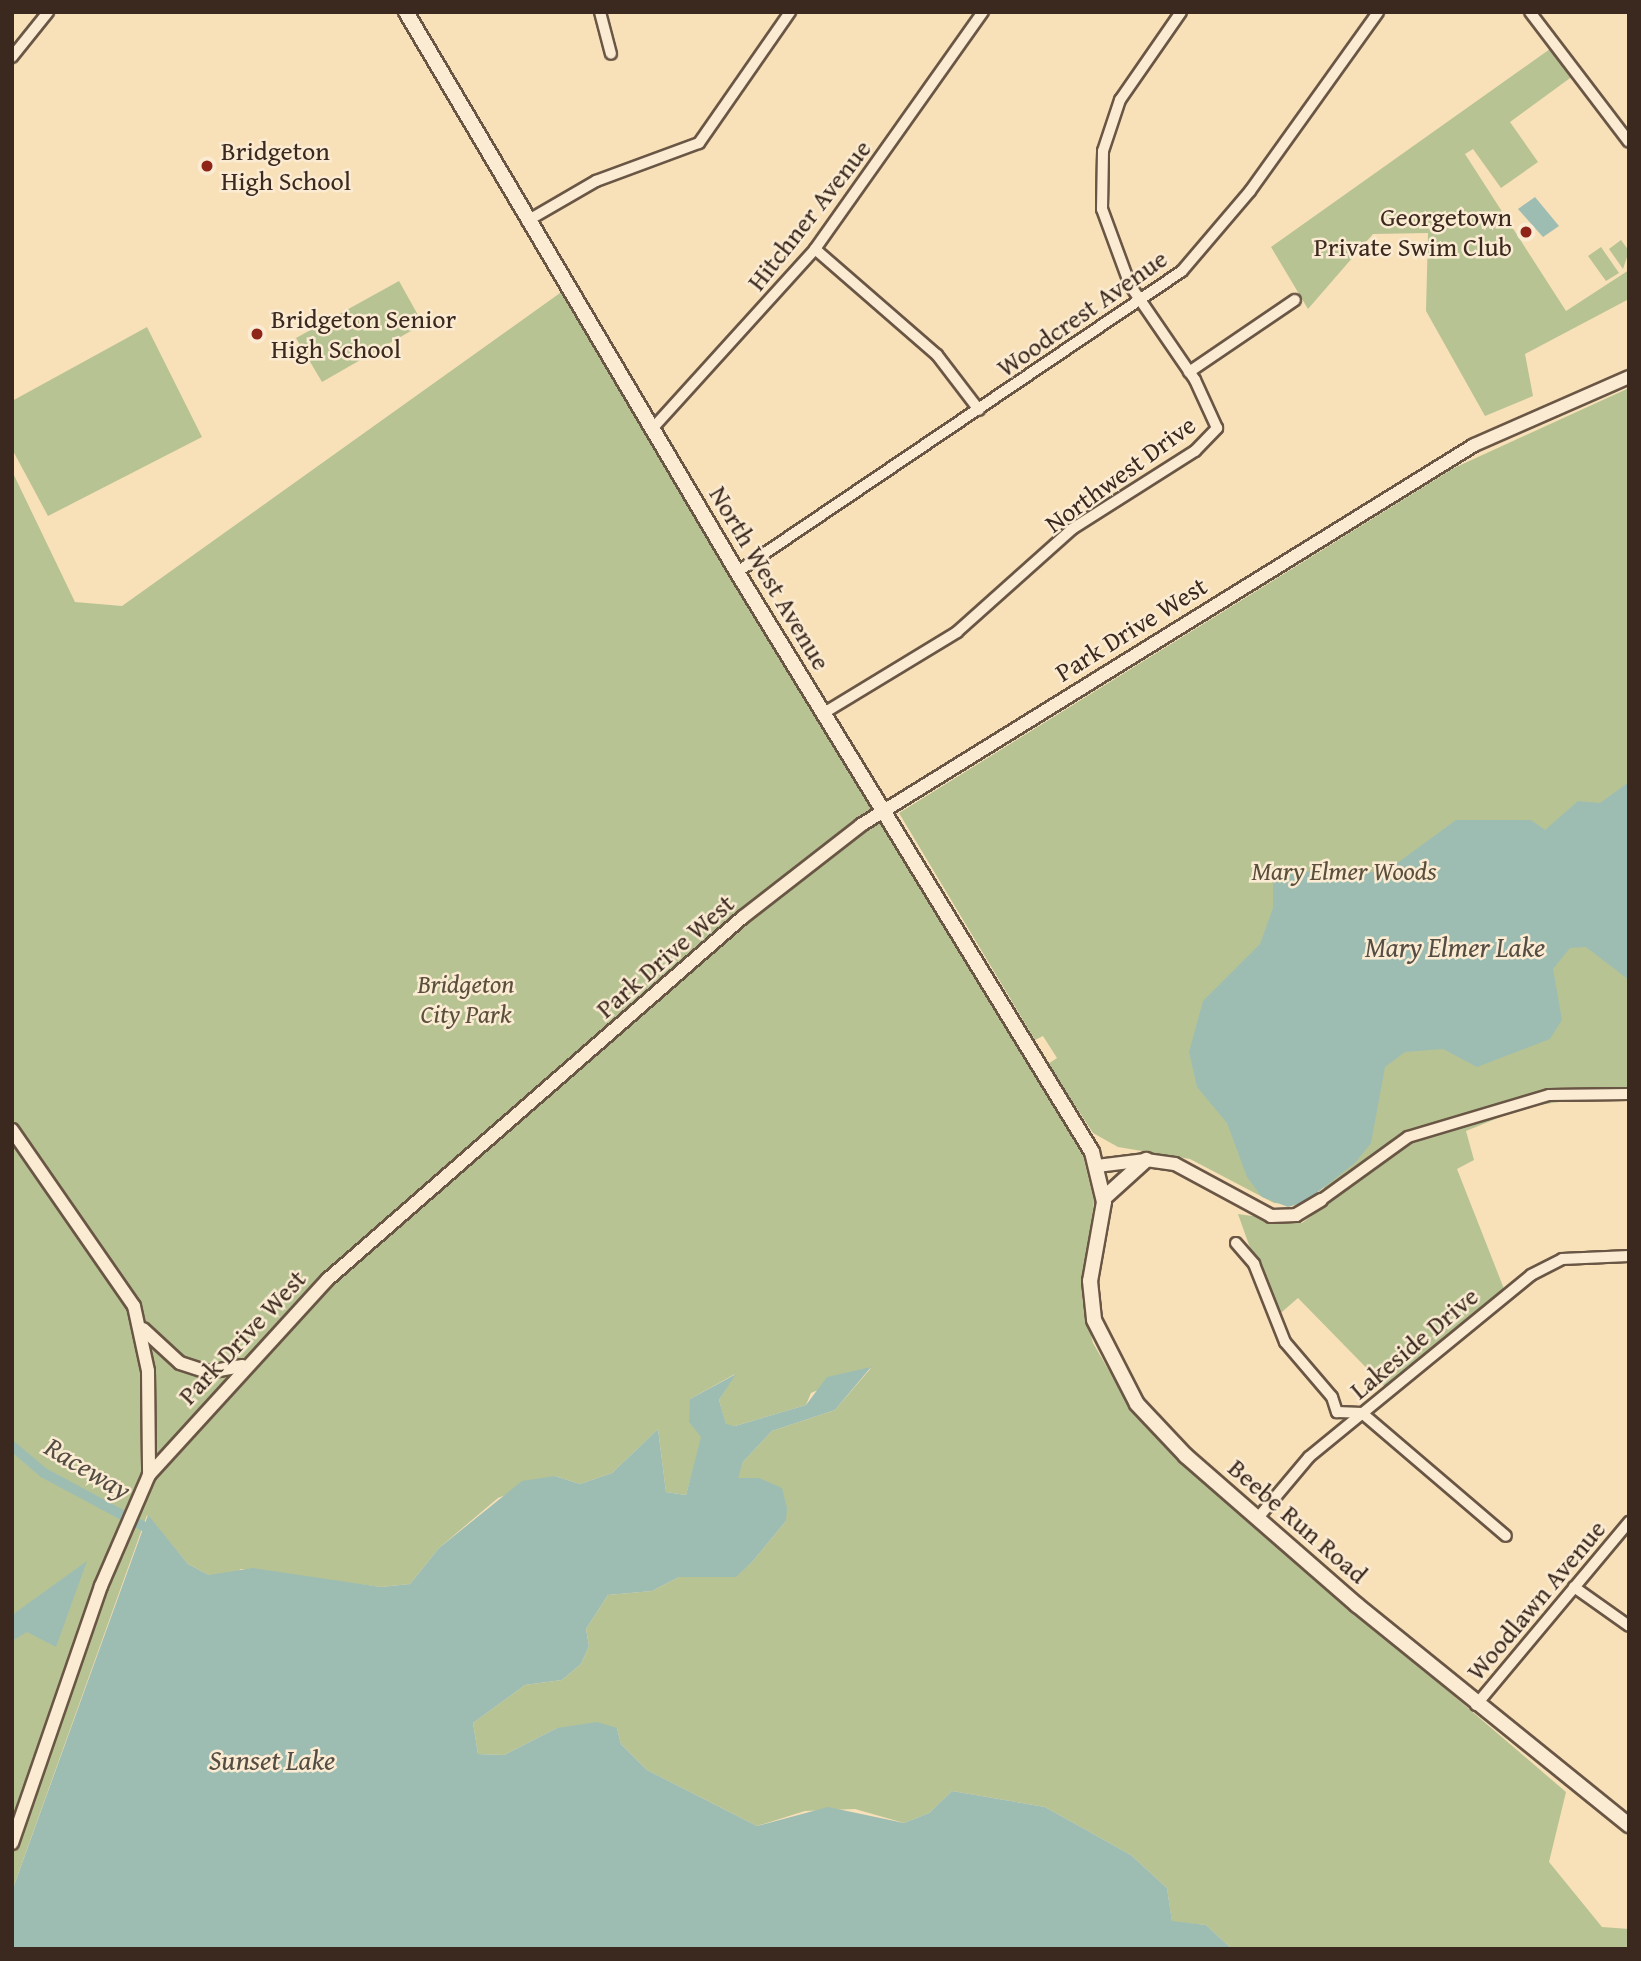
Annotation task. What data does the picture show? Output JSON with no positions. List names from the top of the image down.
{
  "streets": {
    "main road": ["North West Avenue", "Beebe Run Road"],
    "street": [
      "Hitchner Avenue",
      "Woodcrest Avenue",
      "Northwest Drive",
      "Park Drive West",
      "Lakeside Drive",
      "Woodlawn Avenue"
    ]
  },
  "crossings": [
    ["Hitchner Avenue", "North West Avenue"],
    ["Woodcrest Avenue", "North West Avenue"],
    ["Northwest Drive", "North West Avenue"],
    ["North West Avenue", "Park Drive West"],
    ["North West Avenue", "Beebe Run Road"],
    ["Lakeside Drive", "Beebe Run Road"],
    ["Beebe Run Road", "Woodlawn Avenue"]
  ],
  "water": ["Mary Elmer Lake", "Raceway", "Sunset Lake"],
  "parks": ["Mary Elmer Woods", "Bridgeton City Park"],
  "places": ["Bridgeton High School", "Georgetown Private Swim Club", "Bridgeton Senior High School"]
}
